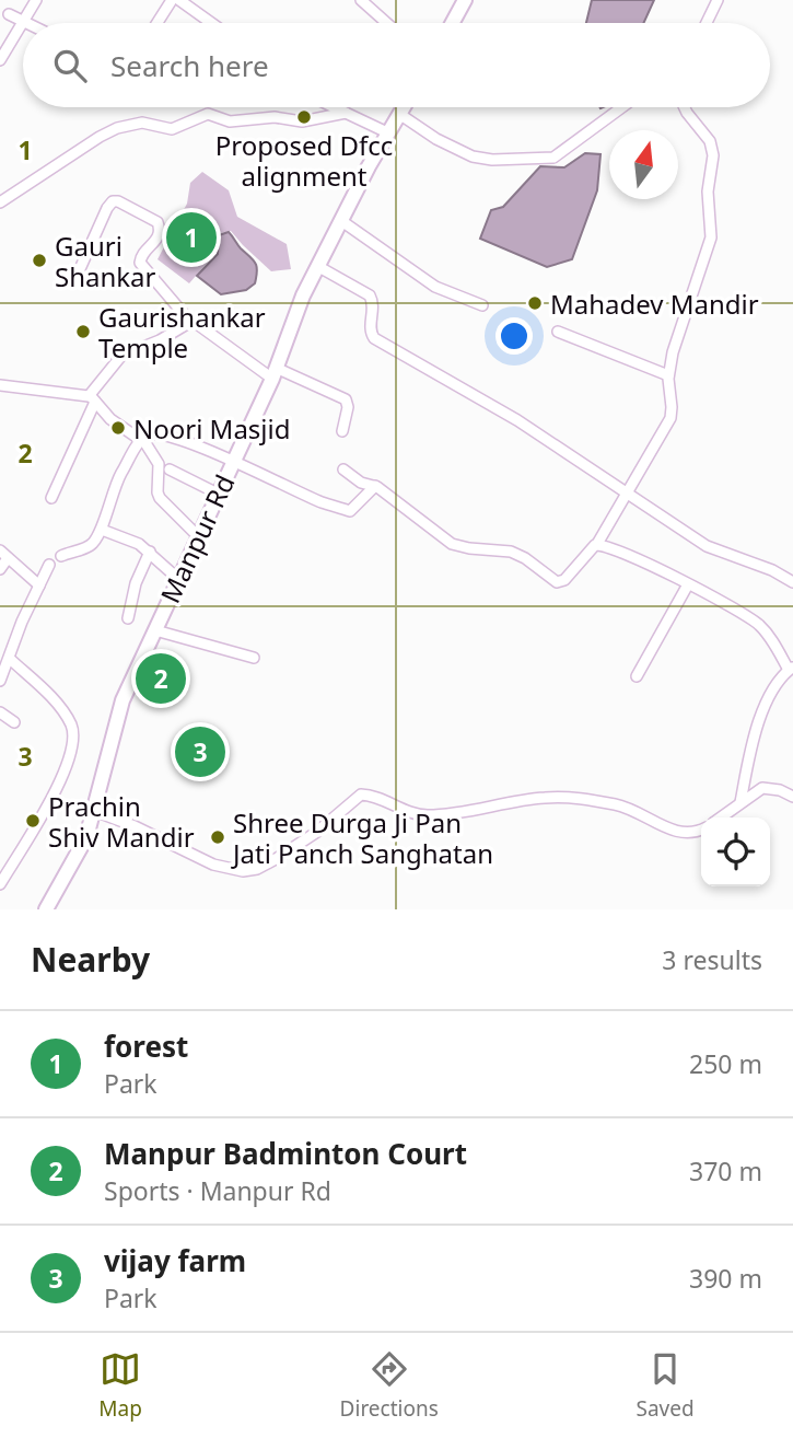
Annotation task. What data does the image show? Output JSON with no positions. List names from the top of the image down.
{
  "streets": {
    "main road": ["Manpur Rd"]
  },
  "places": [
    "Proposed Dfcc alignment",
    "Gauri Shankar",
    "Mahadev Mandir",
    "Gaurishankar Temple",
    "Noori Masjid",
    "Prachin Shiv Mandir",
    "Shree Durga Ji Pan Jati Panch Sanghatan"
  ],
  "north": "top",
  "page": {
    "search": "Search here",
    "pins": ["1", "2", "3"],
    "heading": ["Nearby", "3 results"],
    "list": [
      {
        "mark": "1",
        "name": "forest",
        "note": "Park",
        "value": "250 m"
      },
      {
        "mark": "2",
        "name": "Manpur Badminton Court",
        "note": "Sports · Manpur Rd",
        "value": "370 m"
      },
      {
        "mark": "3",
        "name": "vijay farm",
        "note": "Park",
        "value": "390 m"
      }
    ],
    "nav": ["Map", "Directions", "Saved"]
  },
  "grid": {
    "rows": ["1", "2", "3"]
  }
}
